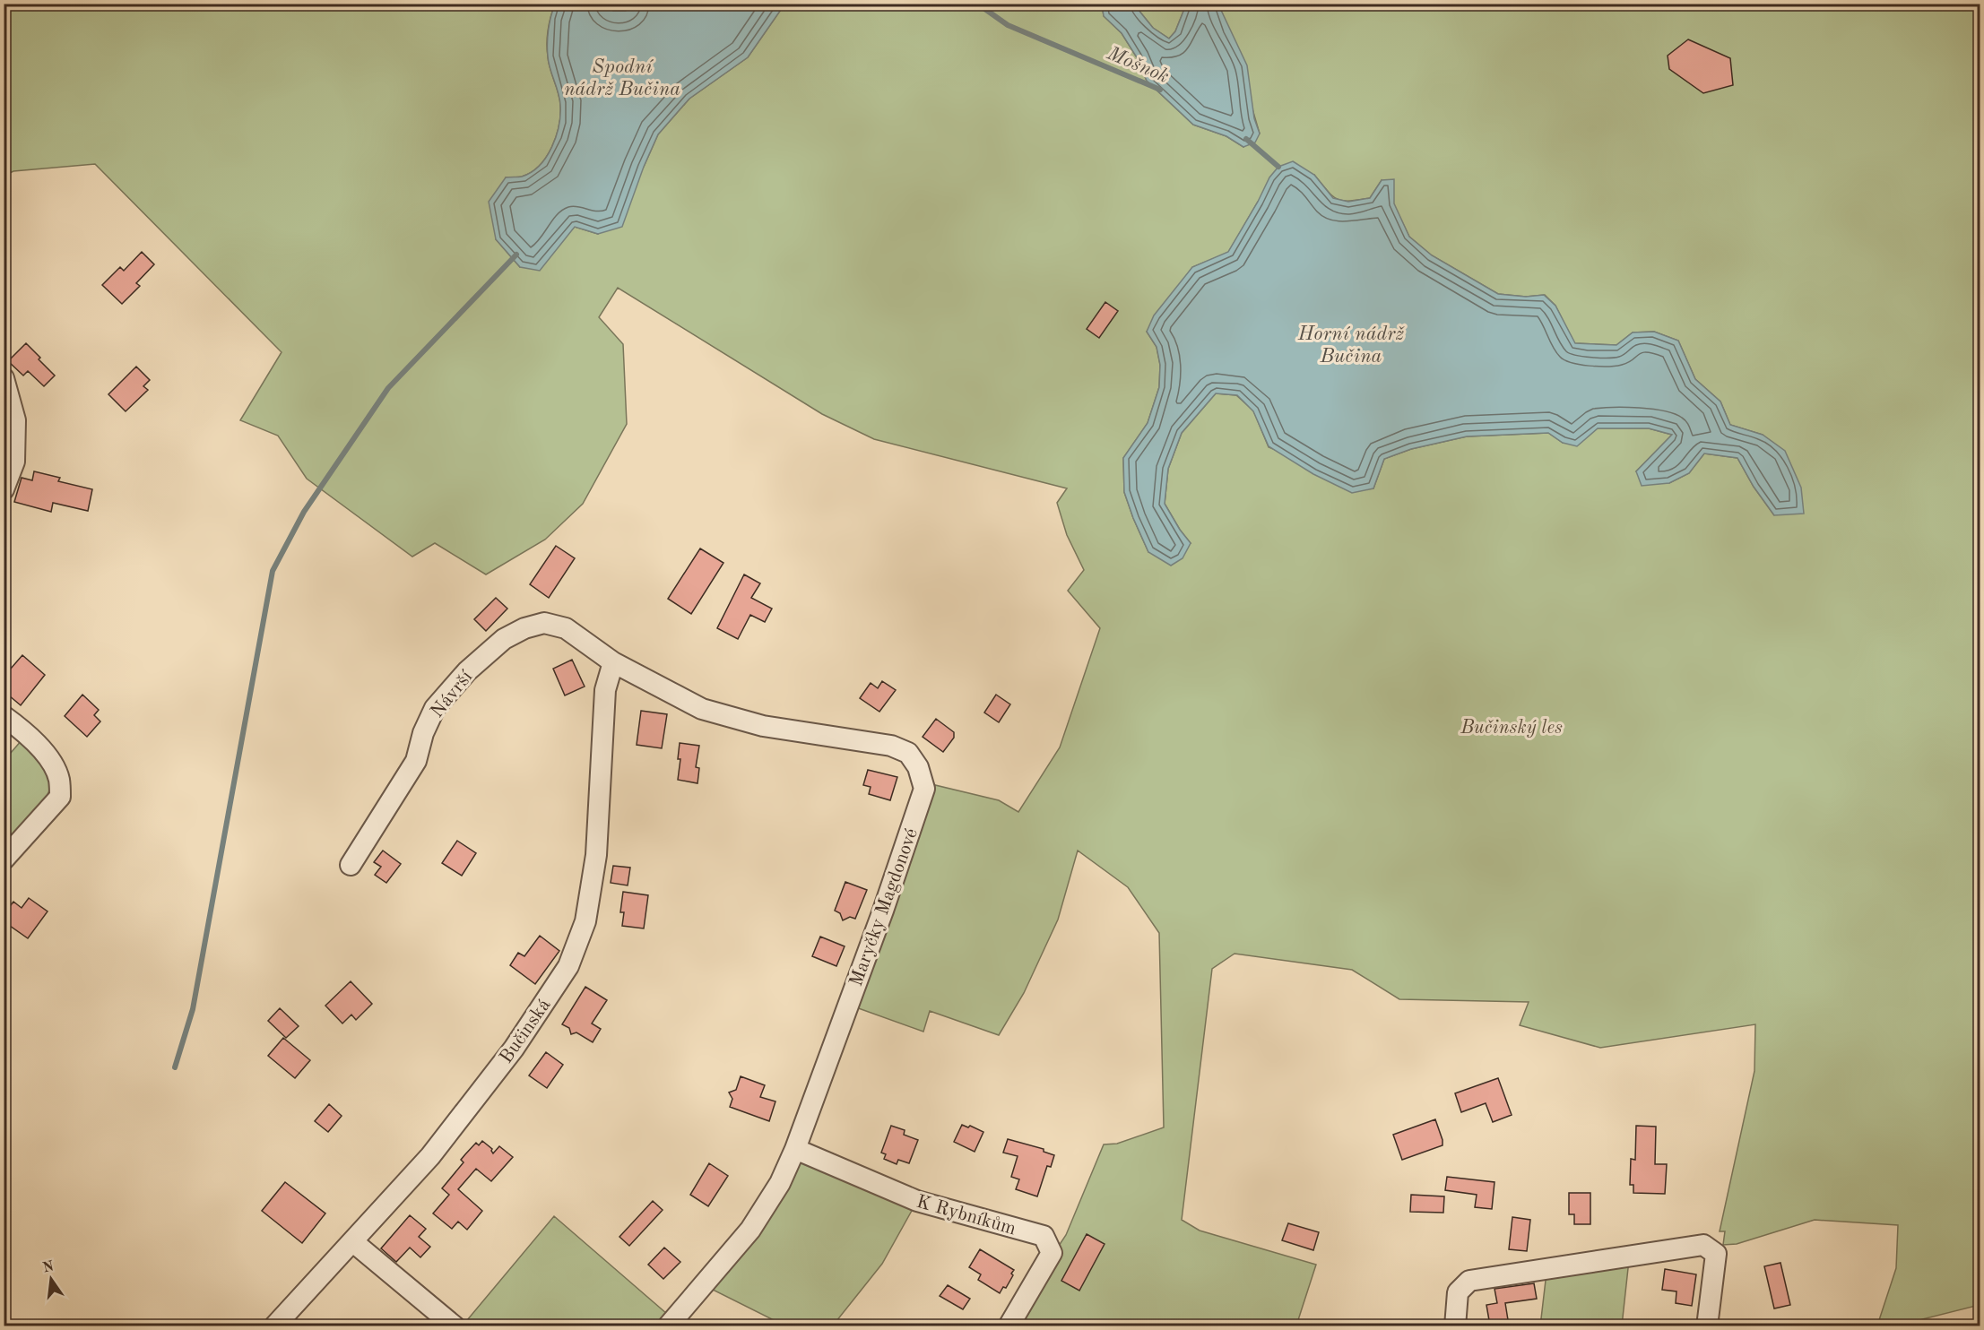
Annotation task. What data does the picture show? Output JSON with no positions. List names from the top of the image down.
{
  "streets": {
    "street": [
      "Návrší",
      "Maryčky Magdonové",
      "Bučinská",
      "K Rybníkům"
    ]
  },
  "crossings": [
    ["Návrší", "Maryčky Magdonové"],
    ["Návrší", "Bučinská"],
    ["Maryčky Magdonové", "Bučinská"],
    ["Maryčky Magdonové", "K Rybníkům"]
  ],
  "water": ["Mošnok", "Spodní nádrž Bučina", "Horní nádrž Bučina"],
  "parks": ["Bučinský les"],
  "north": "top"
}
